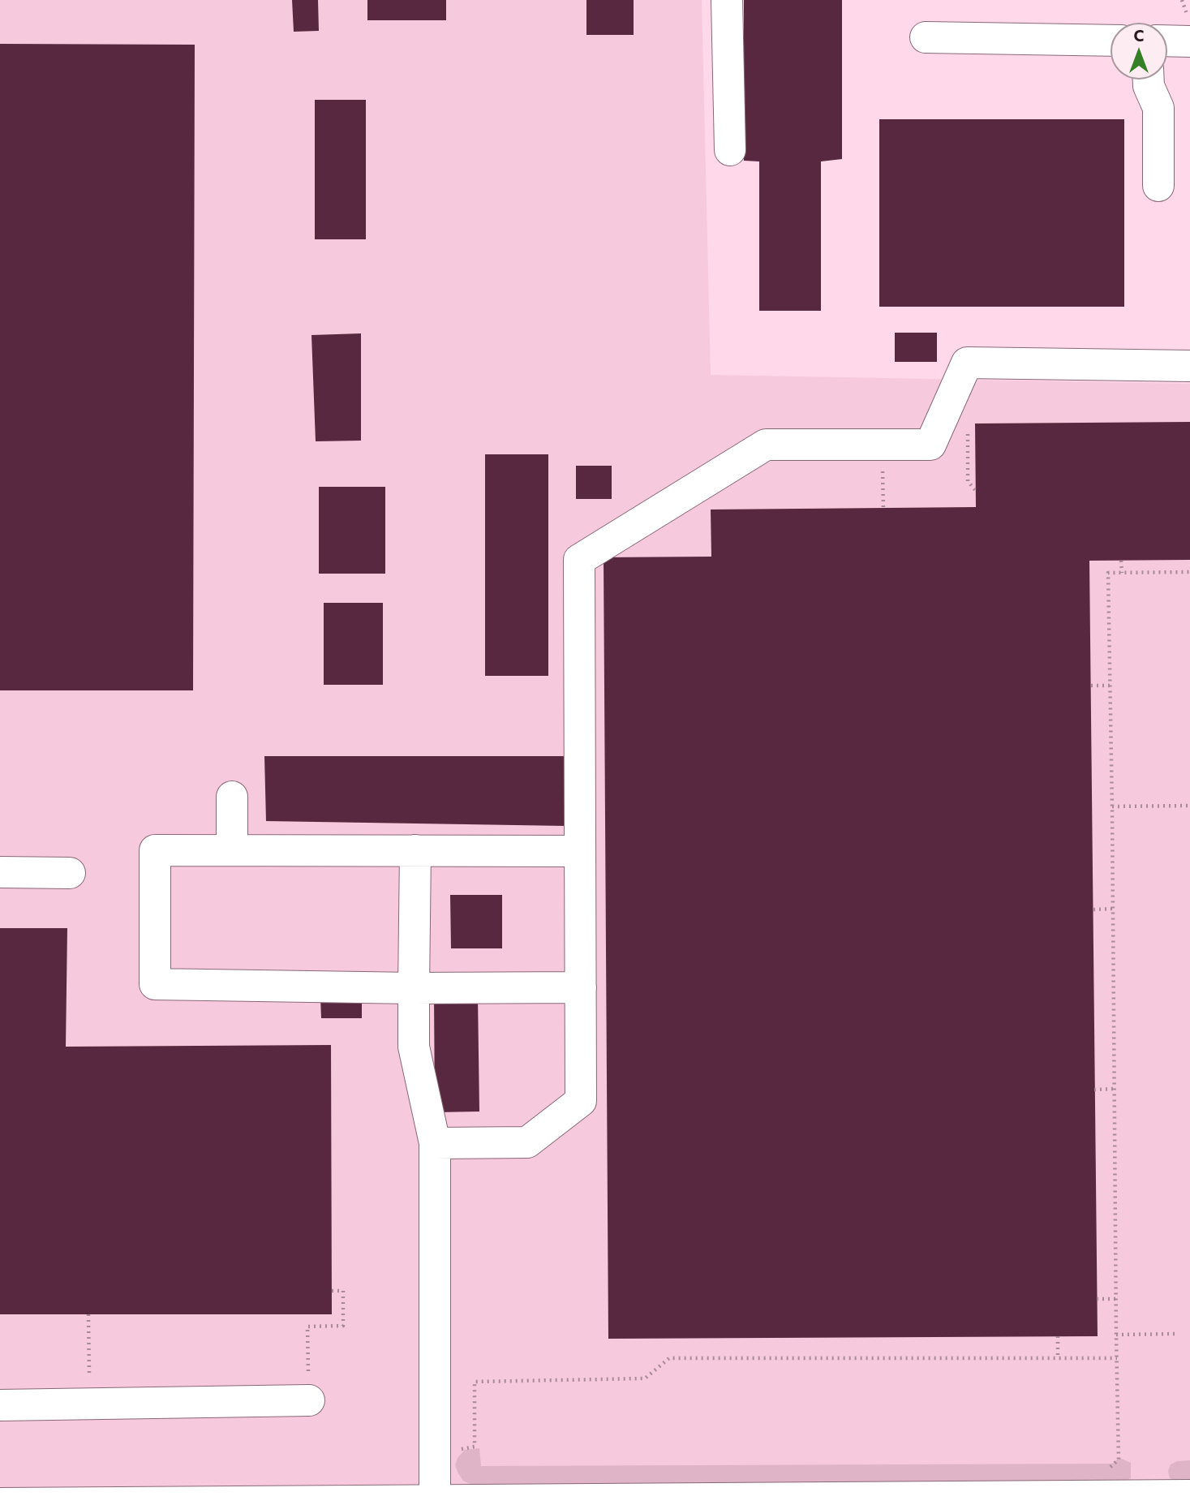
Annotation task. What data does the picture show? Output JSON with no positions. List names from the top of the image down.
{
  "north": "top"
}
